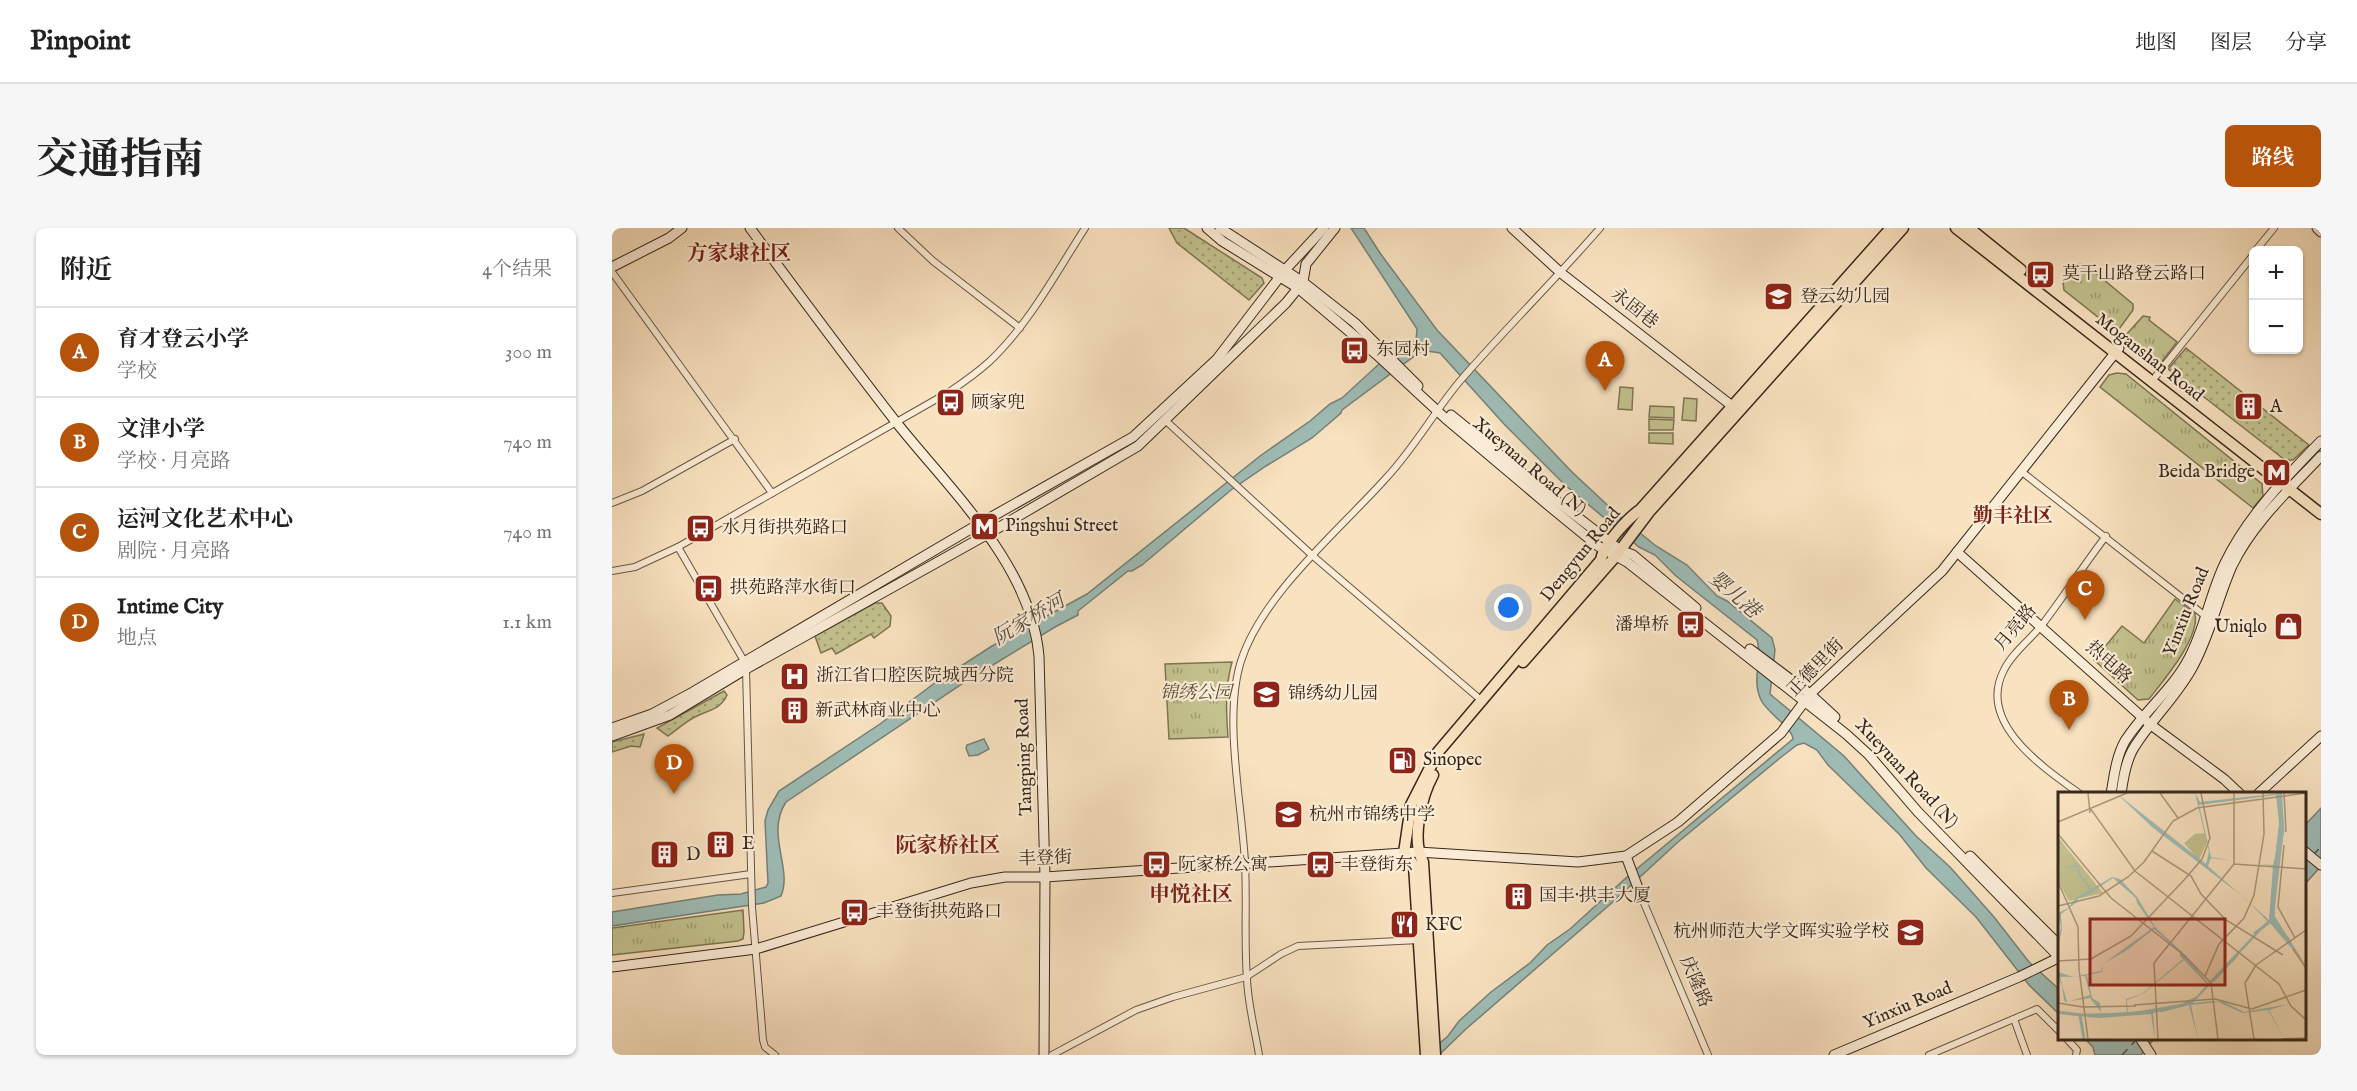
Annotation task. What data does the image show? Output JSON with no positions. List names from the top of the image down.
{
  "streets": {
    "main road": [
      "永固巷",
      "Moganshan Road",
      "Xueyuan Road (N)",
      "Dengyun Road",
      "Yinxiu Road",
      "热电路",
      "正德里街",
      "Tangping Road",
      "丰登街",
      "庆隆路"
    ],
    "street": ["月亮路"]
  },
  "crossings": [
    ["永固巷", "Dengyun Road"],
    ["Moganshan Road", "Yinxiu Road"],
    ["Moganshan Road", "正德里街"],
    ["Xueyuan Road (N)", "Dengyun Road"],
    ["Xueyuan Road (N)", "正德里街"],
    ["Dengyun Road", "正德里街"],
    ["Dengyun Road", "丰登街"],
    ["Yinxiu Road", "热电路"],
    ["月亮路", "热电路"],
    ["热电路", "正德里街"],
    ["正德里街", "丰登街"],
    ["正德里街", "庆隆路"],
    ["Tangping Road", "丰登街"]
  ],
  "districts": [
    "方家埭社区",
    "勤丰社区",
    "阮家桥社区",
    "申悦社区"
  ],
  "water": ["婴儿港", "阮家桥河"],
  "parks": ["锦绣公园"],
  "places": {
    "bus stop": [
      "莫干山路登云路口",
      "东园村",
      "顾家兜",
      "水月街拱苑路口",
      "拱苑路萍水街口",
      "潘埠桥",
      "阮家桥公寓",
      "丰登街东",
      "丰登街拱苑路口"
    ],
    "school or university": [
      "登云幼儿园",
      "锦绣幼儿园",
      "杭州市锦绣中学",
      "杭州师范大学文晖实验学校"
    ],
    "building": [
      "A",
      "新武林商业中心",
      "E",
      "D",
      "国丰·拱丰大厦"
    ],
    "metro station": ["Beida Bridge", "Pingshui Street"],
    "shop": ["Uniqlo"],
    "hospital": ["浙江省口腔医院城西分院"],
    "fuel station": ["Sinopec"],
    "restaurant": ["KFC"]
  },
  "page": {
    "header": "Pinpoint",
    "nav": ["地图", "图层", "分享"],
    "title": "交通指南",
    "buttons": "路线",
    "heading": ["附近", "4个结果"],
    "map_buttons": ["+", "−"],
    "list": [
      {
        "mark": "A",
        "name": "育才登云小学",
        "note": "学校",
        "value": "300 m"
      },
      {
        "mark": "B",
        "name": "文津小学",
        "note": "学校 · 月亮路",
        "value": "740 m"
      },
      {
        "mark": "C",
        "name": "运河文化艺术中心",
        "note": "剧院 · 月亮路",
        "value": "740 m"
      },
      {
        "mark": "D",
        "name": "Intime City",
        "note": "地点",
        "value": "1.1 km"
      }
    ],
    "pins": [
      "A",
      "C",
      "B",
      "D"
    ]
  }
}
